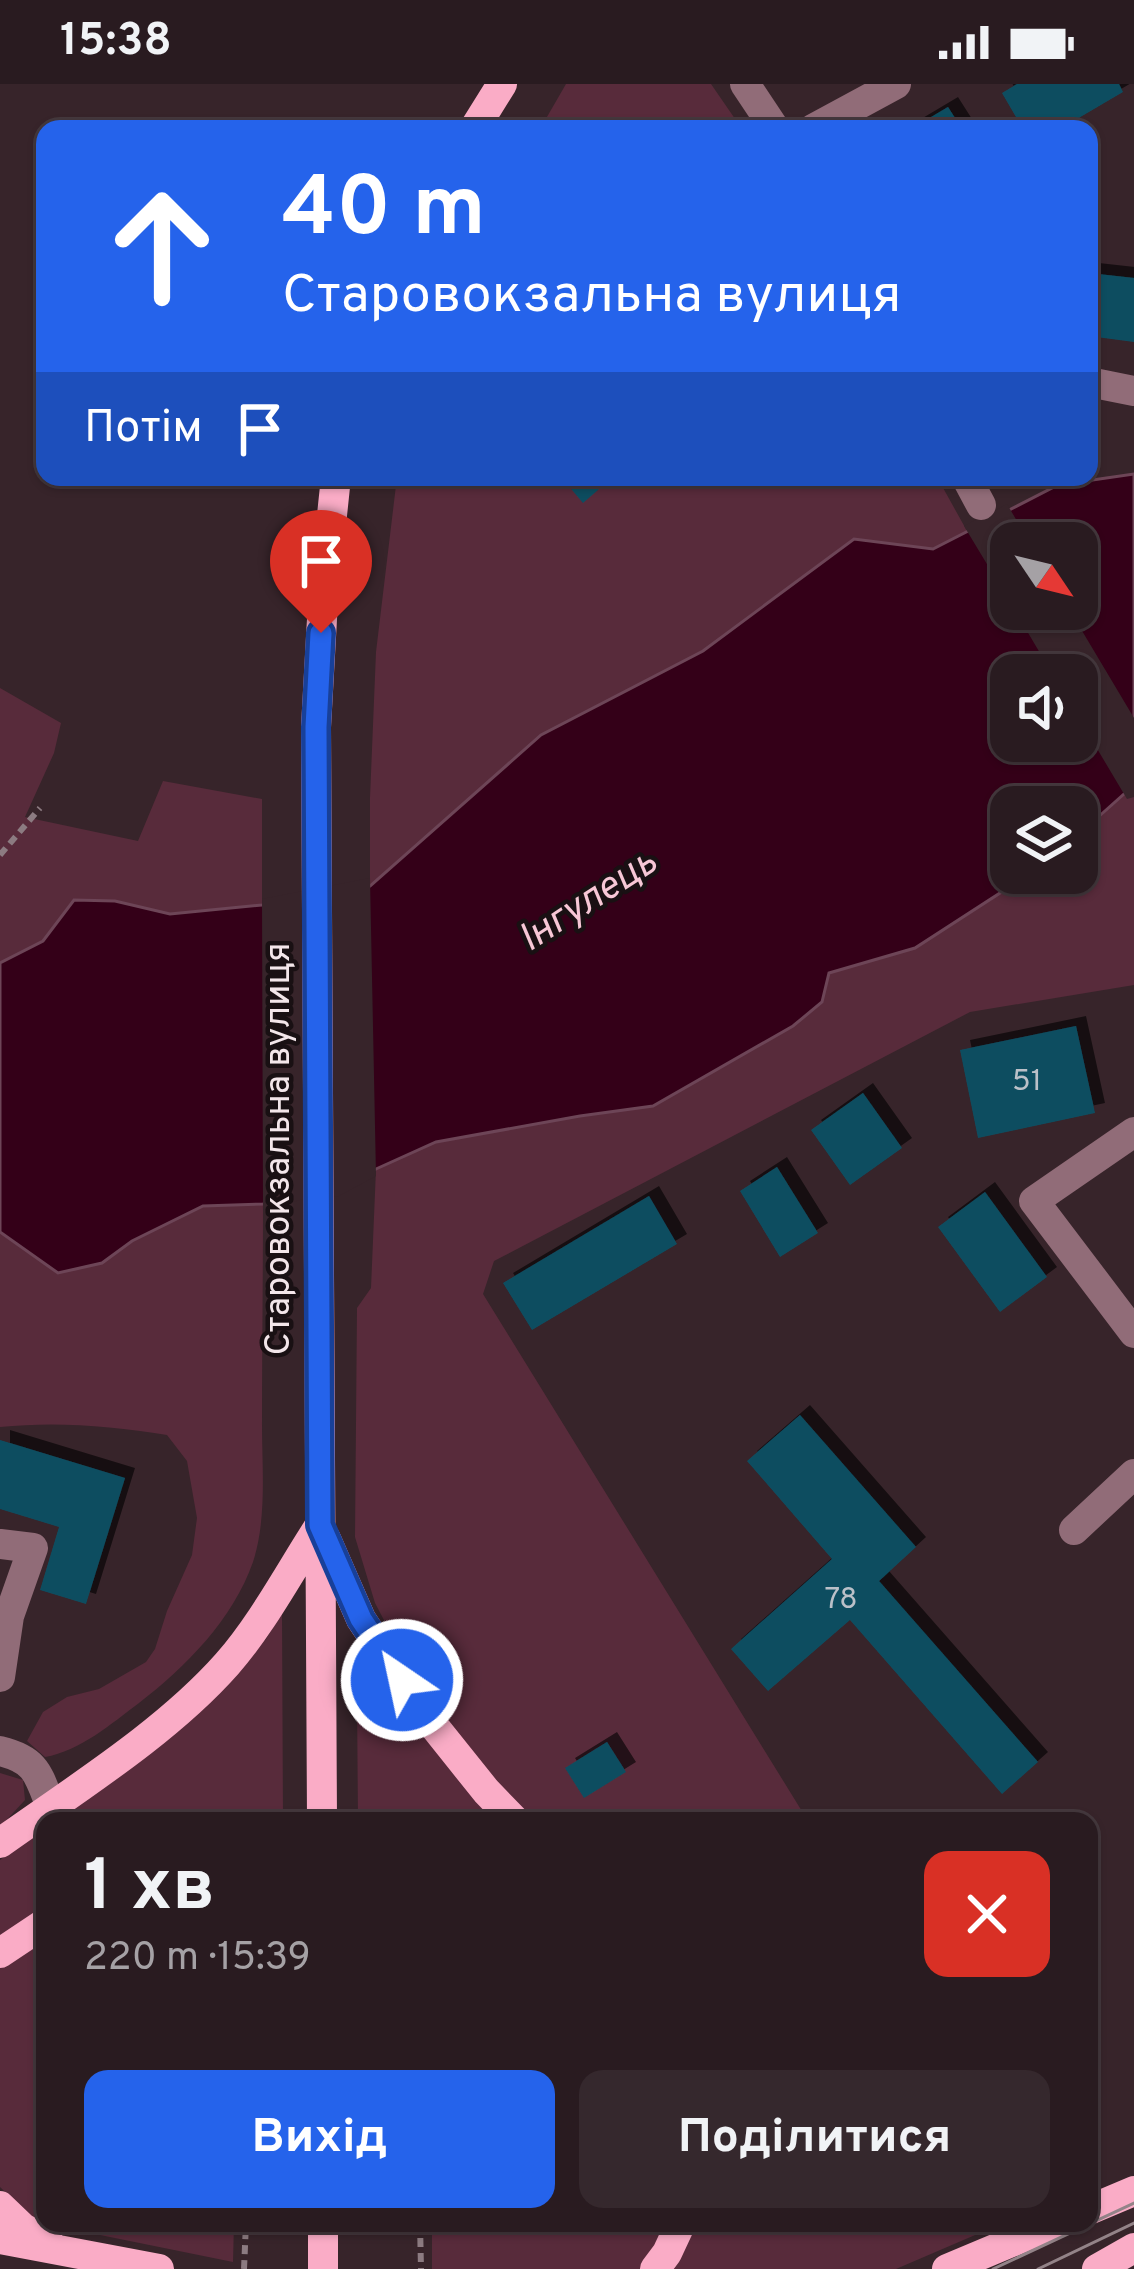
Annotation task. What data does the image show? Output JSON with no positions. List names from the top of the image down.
{
  "streets": {
    "main road": ["Старовокзальна вулиця"]
  },
  "water": ["Інгулець"],
  "house_numbers": ["51", "78"],
  "north": "bottom right",
  "page": {
    "status": "15:38",
    "turn": ["40 m", "Старовокзальна вулиця"],
    "then": "Потім",
    "heading": ["1 хв", "220 m · 15:39"],
    "buttons": ["Вихід", "Поділитися"]
  }
}
